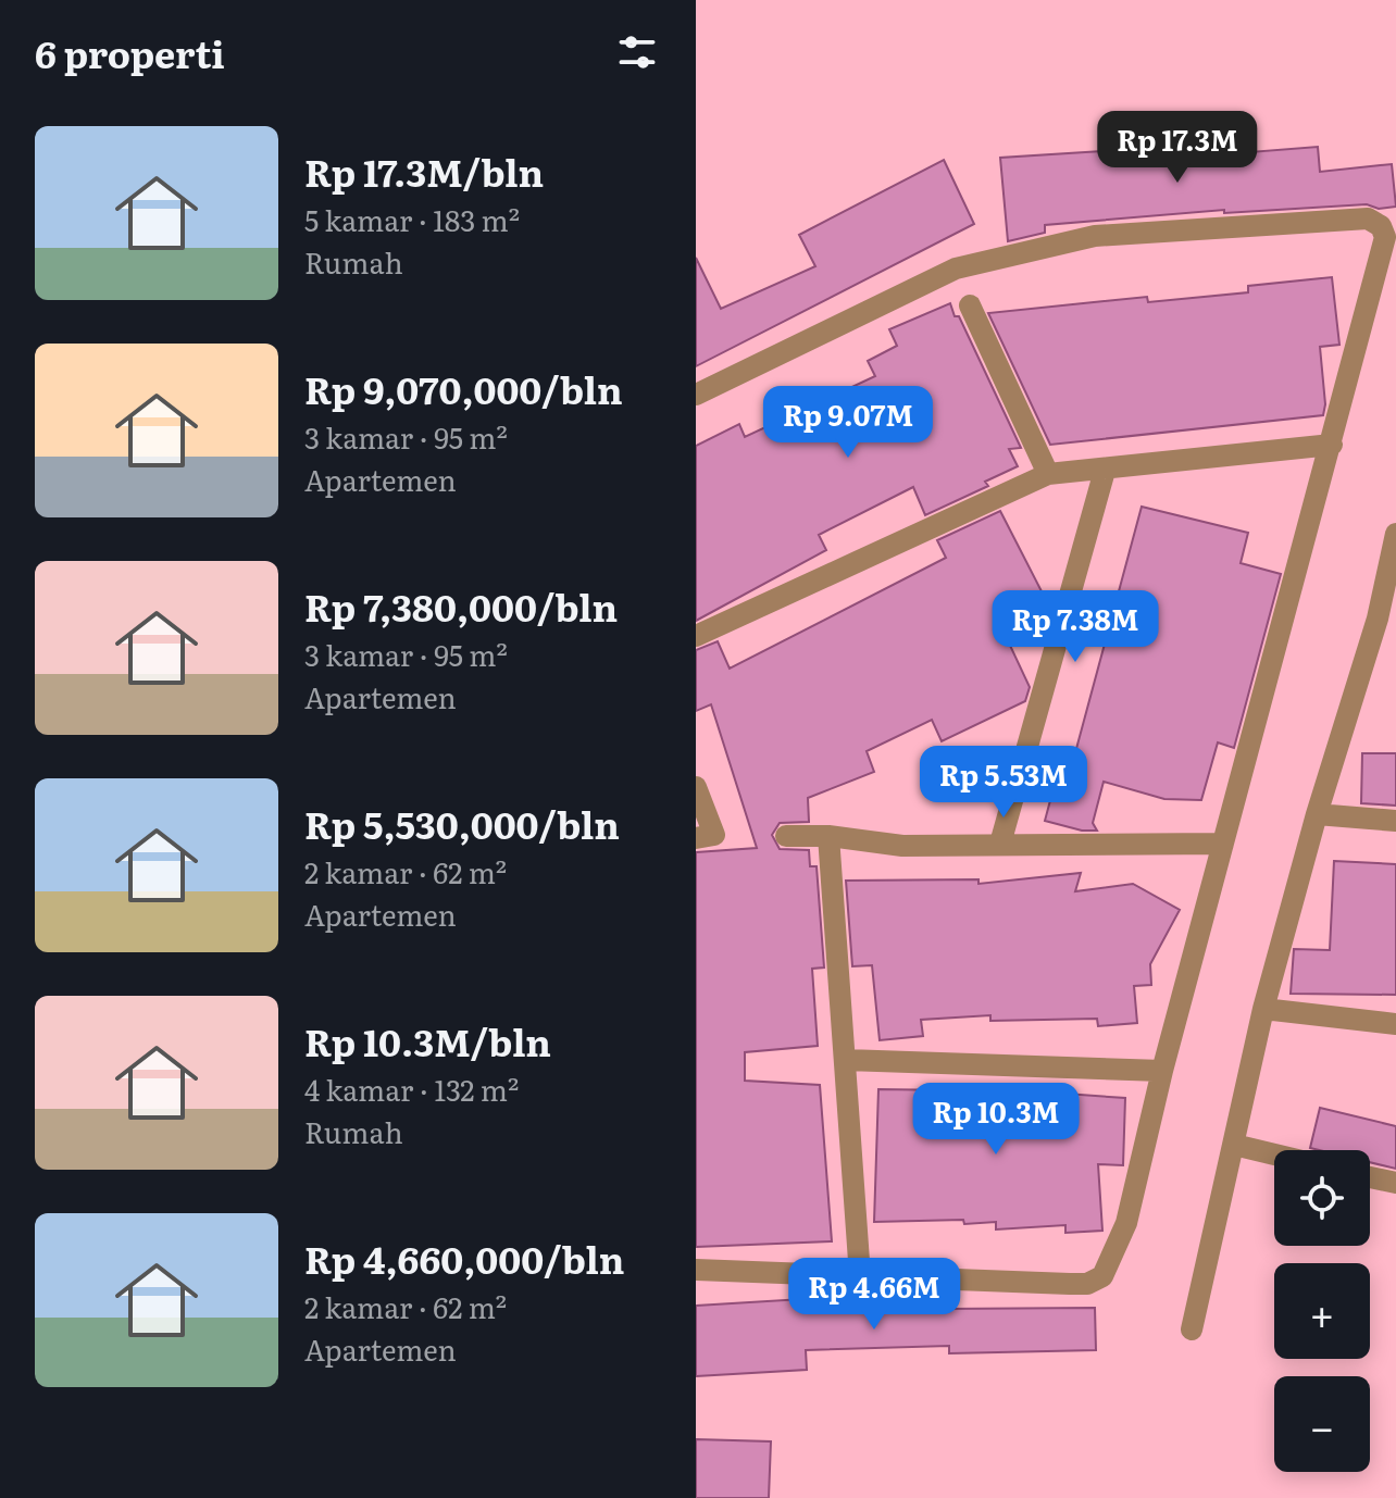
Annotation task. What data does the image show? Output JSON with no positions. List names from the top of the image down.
{
  "page": {
    "heading": "6 properti",
    "list": [
      {
        "name": "Rp 17.3M/bln",
        "note": "5 kamar · 183 m² · Rumah"
      },
      {
        "name": "Rp 9,070,000/bln",
        "note": "3 kamar · 95 m² · Apartemen"
      },
      {
        "name": "Rp 7,380,000/bln",
        "note": "3 kamar · 95 m² · Apartemen"
      },
      {
        "name": "Rp 5,530,000/bln",
        "note": "2 kamar · 62 m² · Apartemen"
      },
      {
        "name": "Rp 10.3M/bln",
        "note": "4 kamar · 132 m² · Rumah"
      },
      {
        "name": "Rp 4,660,000/bln",
        "note": "2 kamar · 62 m² · Apartemen"
      }
    ],
    "price": [
      "Rp 17.3M",
      "Rp 9.07M",
      "Rp 7.38M",
      "Rp 5.53M",
      "Rp 10.3M",
      "Rp 4.66M"
    ],
    "map_buttons": ["+", "−"]
  }
}
